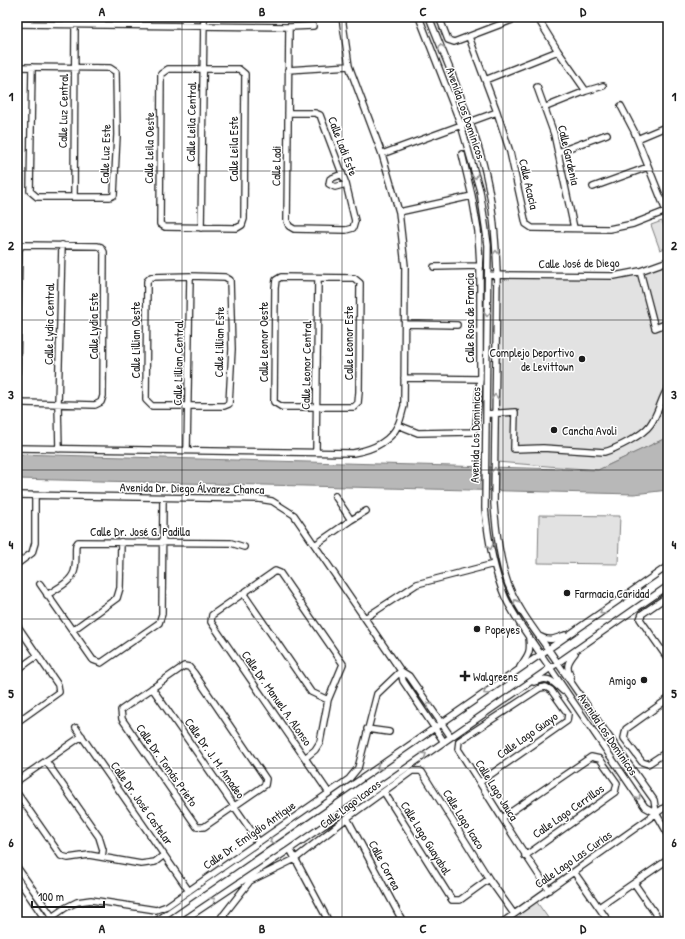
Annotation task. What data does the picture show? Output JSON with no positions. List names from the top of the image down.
{
  "streets": {
    "street": [
      "Calle Luz Central",
      "Avenida Los Dominicos",
      "Calle Leila Central",
      "Calle Ladi Este",
      "Calle Leila Oeste",
      "Calle Leila Este",
      "Calle Luz Este",
      "Calle Gardenia",
      "Calle Ladi",
      "Calle Acacia",
      "Calle José de Diego",
      "Calle Rosa de Francia",
      "Calle Lydia Central",
      "Calle Lydia Este",
      "Calle Lillian Oeste",
      "Calle Lillian Este",
      "Calle Leonor Oeste",
      "Calle Leonor Este",
      "Calle Lillian Central",
      "Calle Leonor Central",
      "Avenida Dr. Diego Álvarez Chanca",
      "Calle Dr. José G. Padilla",
      "Calle Dr. Manuel A. Alonso",
      "Calle Lago Guayo",
      "Calle Dr. J. M. Amadeo",
      "Calle Dr. Tomás Prieto",
      "Calle Lago Jauca",
      "Calle Dr. José Castelar",
      "Calle Lago Icacos",
      "Calle Lago Cerrillos",
      "Calle Lago Icaco",
      "Calle Dr. Emigdio Antique",
      "Calle Lago Guayabal",
      "Calle Lago Las Curias",
      "Calle Correa"
    ]
  },
  "crossings": [
    ["Calle Luz Central", "Calle Luz Este"],
    ["Avenida Los Dominicos", "Calle José de Diego"],
    ["Avenida Los Dominicos", "Calle Lago Las Curias"],
    ["Calle Leila Central", "Calle Leila Oeste"],
    ["Calle Leila Central", "Calle Leila Este"],
    ["Calle Ladi Este", "Calle Ladi"],
    ["Calle Leila Oeste", "Calle Leila Este"],
    ["Calle Gardenia", "Calle Acacia"],
    ["Calle Lydia Central", "Calle Lydia Este"],
    ["Calle Lillian Oeste", "Calle Lillian Este"],
    ["Calle Lillian Oeste", "Calle Lillian Central"],
    ["Calle Lillian Este", "Calle Lillian Central"],
    ["Calle Leonor Oeste", "Calle Leonor Este"],
    ["Calle Leonor Oeste", "Calle Leonor Central"],
    ["Calle Leonor Este", "Calle Leonor Central"],
    ["Avenida Dr. Diego Álvarez Chanca", "Calle Dr. Emigdio Antique"],
    ["Calle Dr. Manuel A. Alonso", "Calle Dr. Emigdio Antique"],
    ["Calle Lago Guayo", "Calle Lago Jauca"],
    ["Calle Dr. J. M. Amadeo", "Calle Dr. Tomás Prieto"],
    ["Calle Dr. J. M. Amadeo", "Calle Dr. Emigdio Antique"],
    ["Calle Lago Jauca", "Calle Lago Cerrillos"],
    ["Calle Lago Jauca", "Calle Lago Las Curias"],
    ["Calle Dr. José Castelar", "Calle Dr. Emigdio Antique"],
    ["Calle Lago Icacos", "Calle Lago Icaco"],
    ["Calle Lago Icacos", "Calle Lago Guayabal"],
    ["Calle Lago Icacos", "Calle Correa"],
    ["Calle Lago Icaco", "Calle Lago Guayabal"],
    ["Calle Lago Icaco", "Calle Lago Las Curias"]
  ],
  "places": {
    "other": [
      "Complejo Deportivo de Levittown",
      "Cancha Avoli",
      "Farmacia Caridad",
      "Popeyes",
      "Amigo"
    ],
    "health": ["Walgreens"]
  },
  "scale_bar": "100 m",
  "grid": {
    "columns": [
      "A",
      "B",
      "C",
      "D"
    ],
    "rows": [
      "1",
      "2",
      "3",
      "4",
      "5",
      "6"
    ]
  }
}
